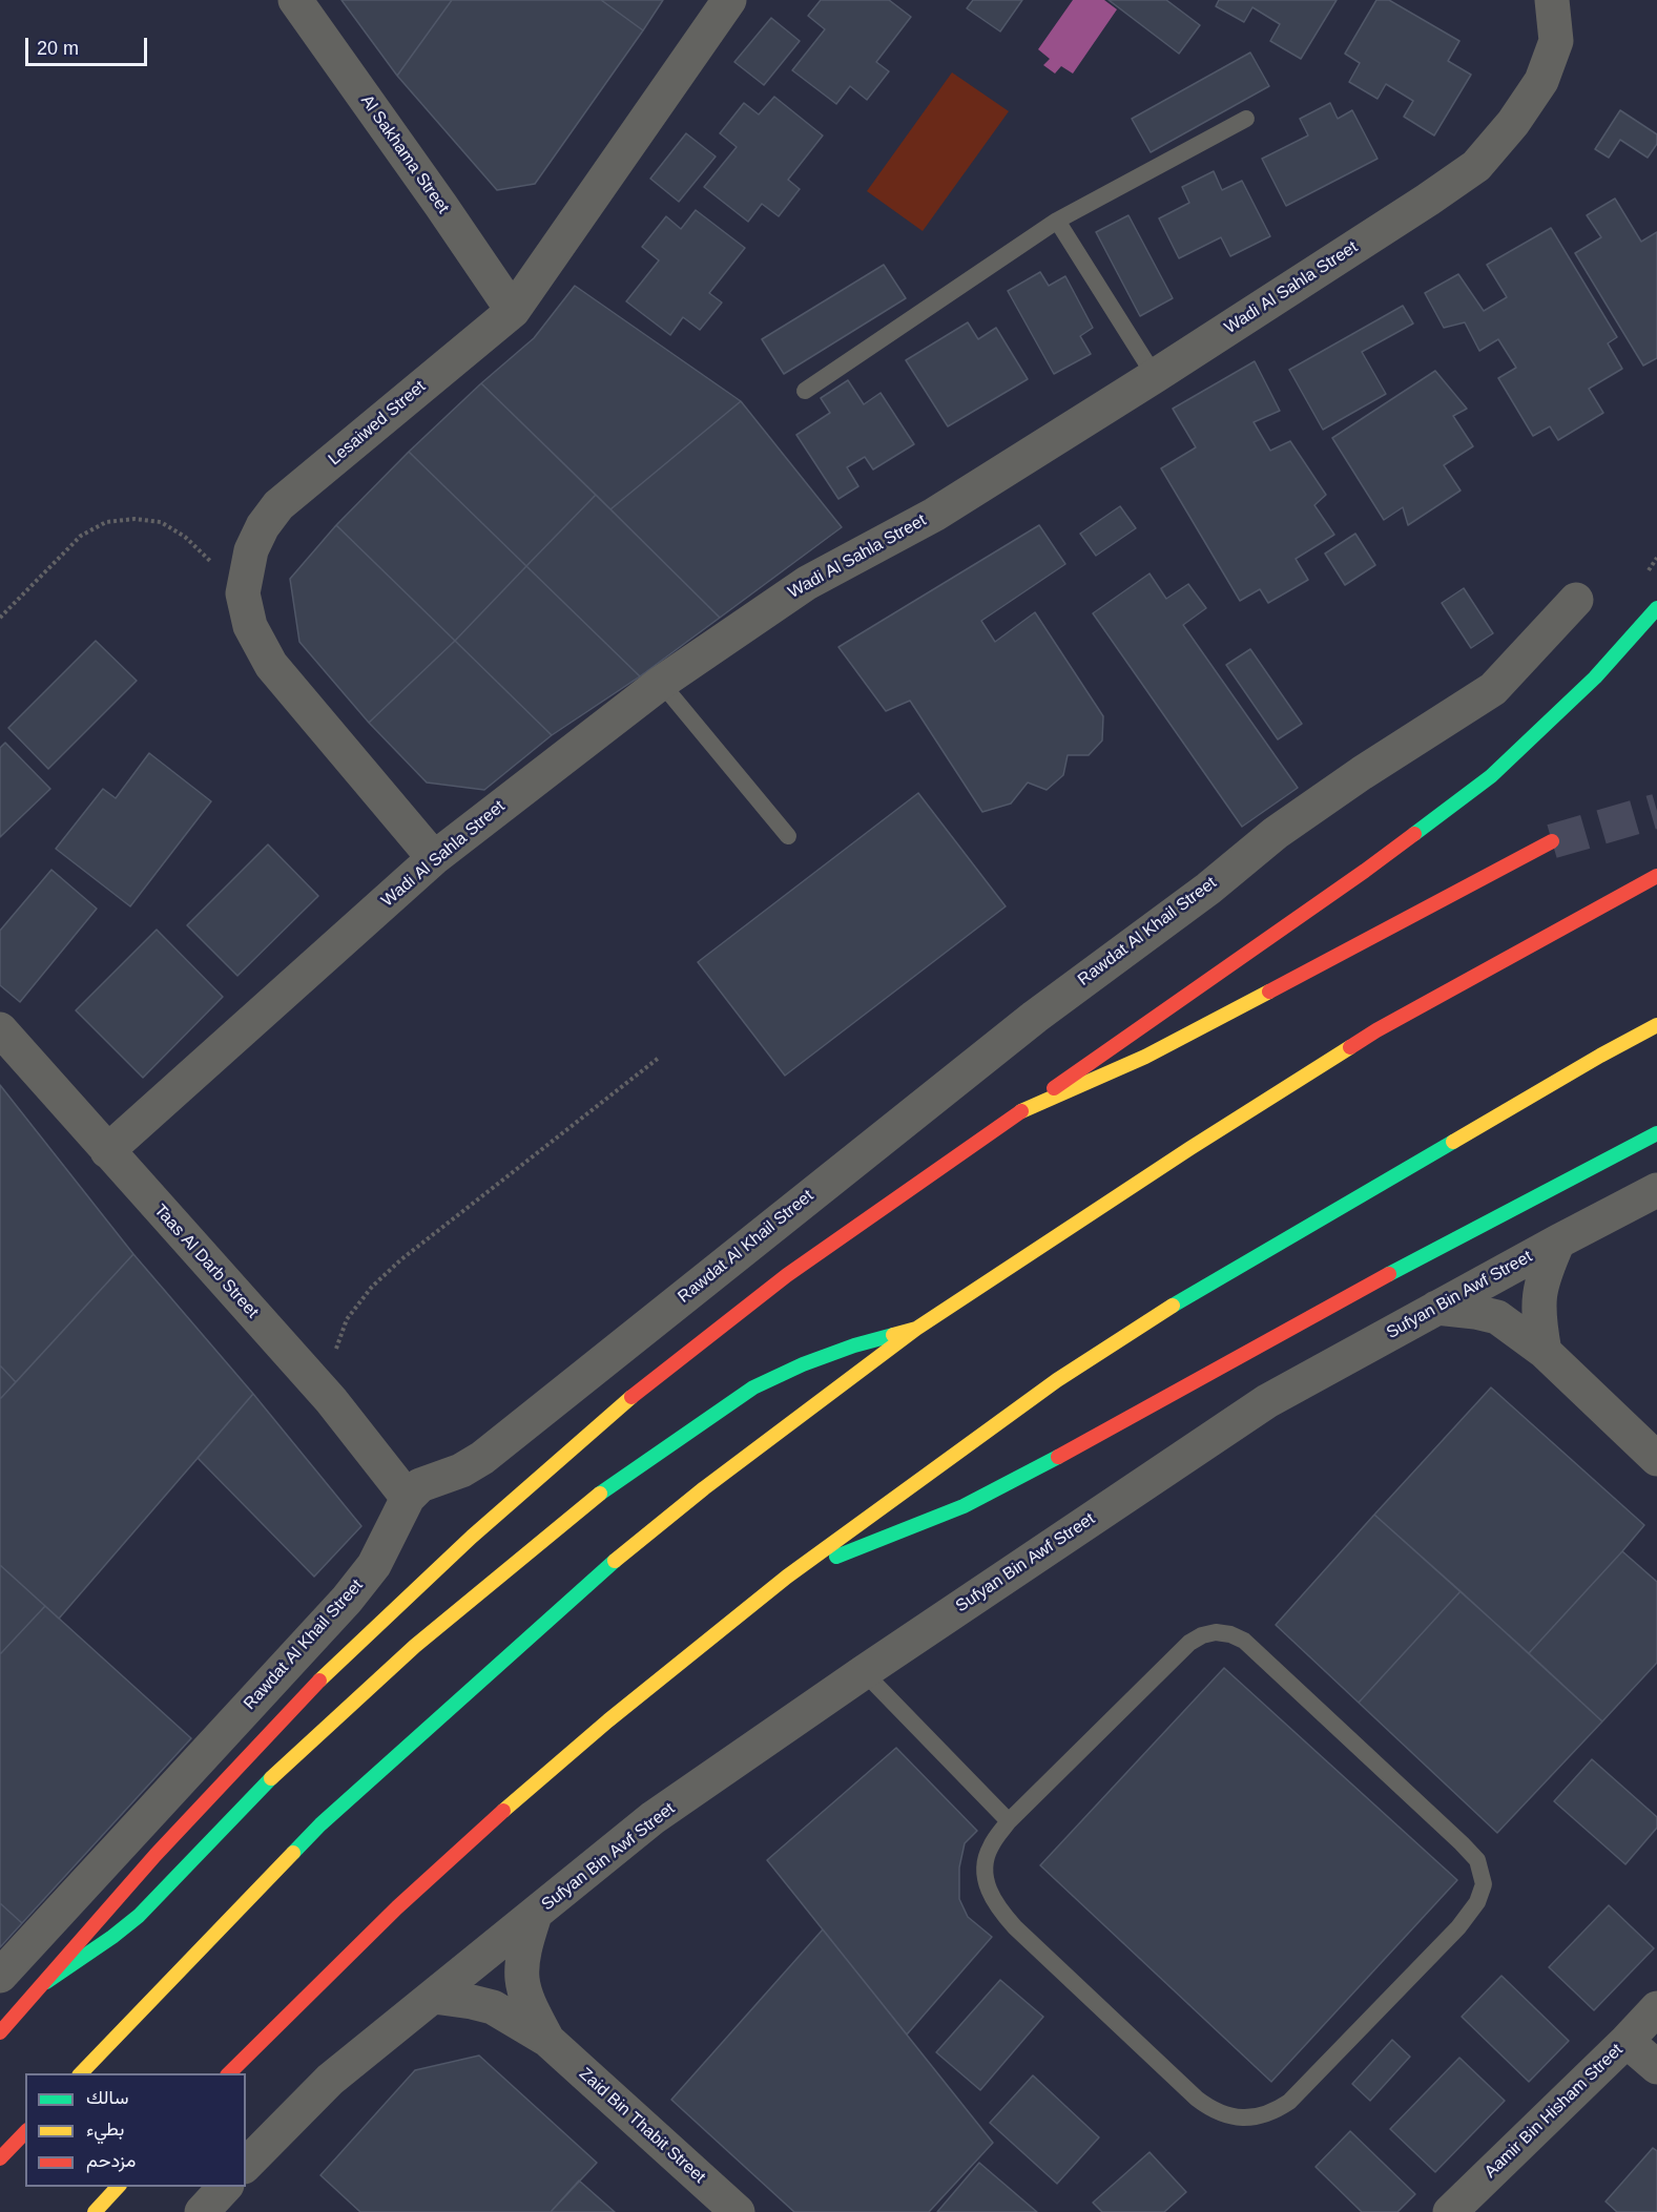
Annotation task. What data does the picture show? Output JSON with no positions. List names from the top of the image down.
{
  "streets": {
    "main road": ["Rawdat Al Khail Street"],
    "street": [
      "Al Sakhama Street",
      "Wadi Al Sahla Street",
      "Lesaiwed Street",
      "Taas Al Darb Street",
      "Sufyan Bin Awf Street",
      "Aamir Bin Hisham Street",
      "Zaid Bin Thabit Street"
    ]
  },
  "crossings": [
    ["Al Sakhama Street", "Lesaiwed Street"],
    ["Wadi Al Sahla Street", "Lesaiwed Street"],
    ["Wadi Al Sahla Street", "Taas Al Darb Street"],
    ["Rawdat Al Khail Street", "Taas Al Darb Street"],
    ["Sufyan Bin Awf Street", "Zaid Bin Thabit Street"]
  ],
  "legend": ["سالك", "بطيء", "مزدحم"],
  "scale_bar": "20 m"
}
